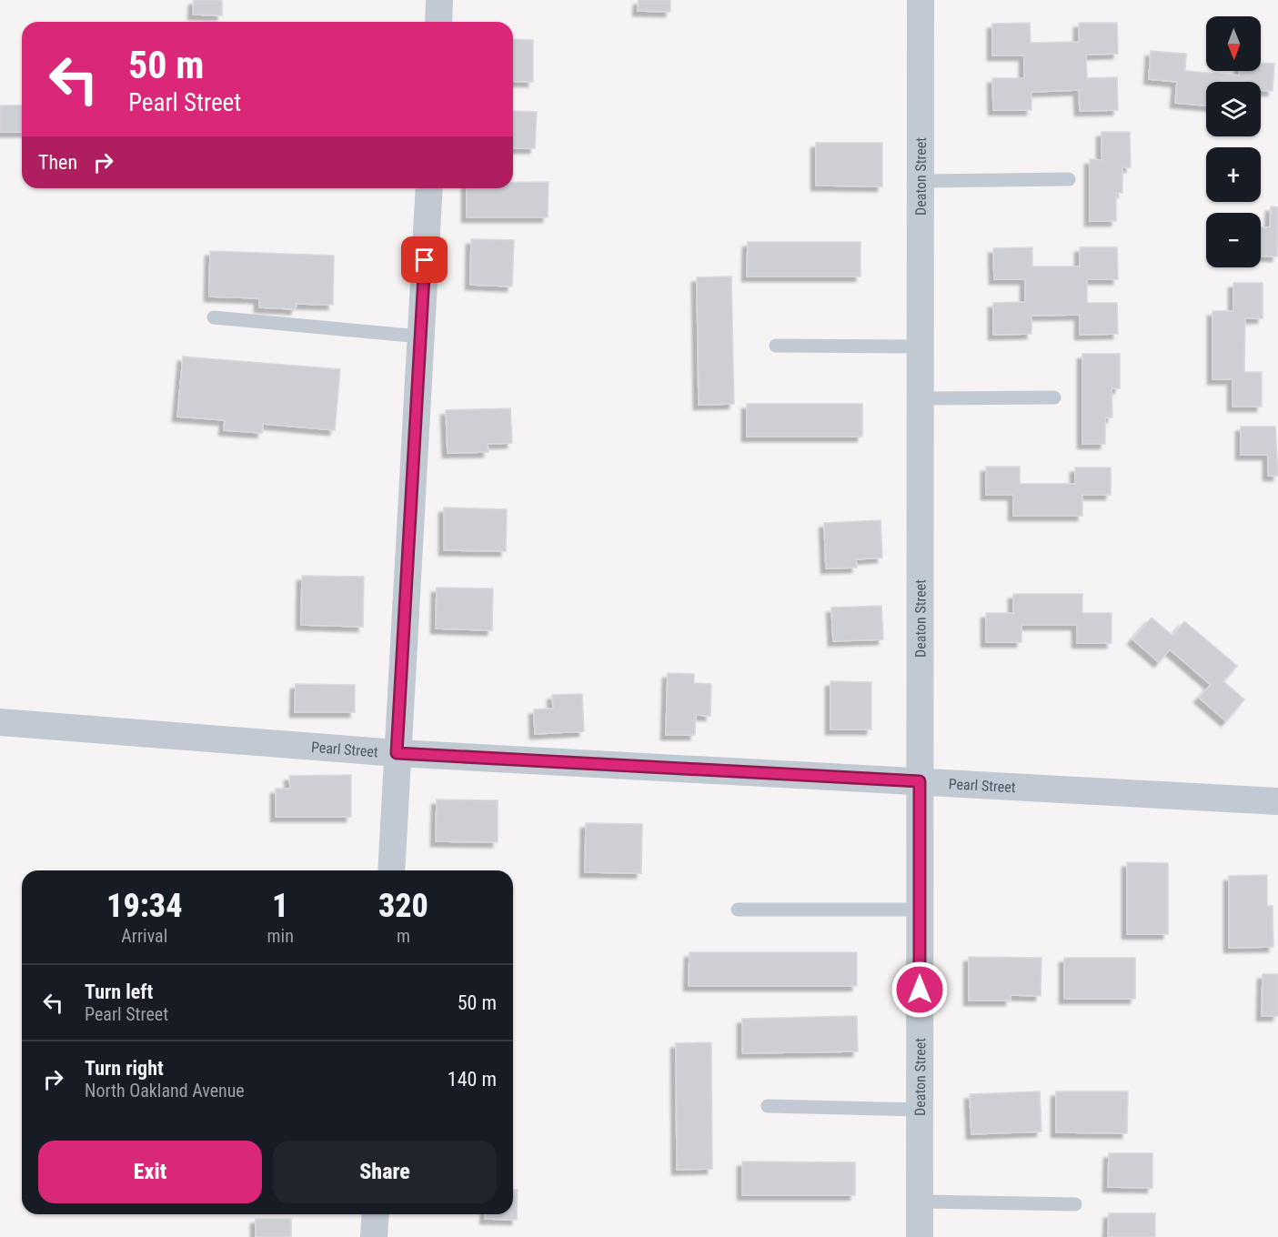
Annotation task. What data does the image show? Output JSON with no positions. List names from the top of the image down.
{
  "streets": {
    "street": ["Deaton Street", "Pearl Street"]
  },
  "crossings": [
    ["Deaton Street", "Pearl Street"]
  ],
  "north": "bottom",
  "page": {
    "map_buttons": ["+", "−"],
    "turn": ["50 m", "Pearl Street"],
    "then": "Then",
    "eta": [
      "19:34",
      "Arrival",
      "1",
      "min",
      "320",
      "m"
    ],
    "list": [
      {
        "name": "Turn left",
        "note": "Pearl Street",
        "value": "50 m"
      },
      {
        "name": "Turn right",
        "note": "North Oakland Avenue",
        "value": "140 m"
      }
    ],
    "buttons": ["Exit", "Share"]
  }
}
